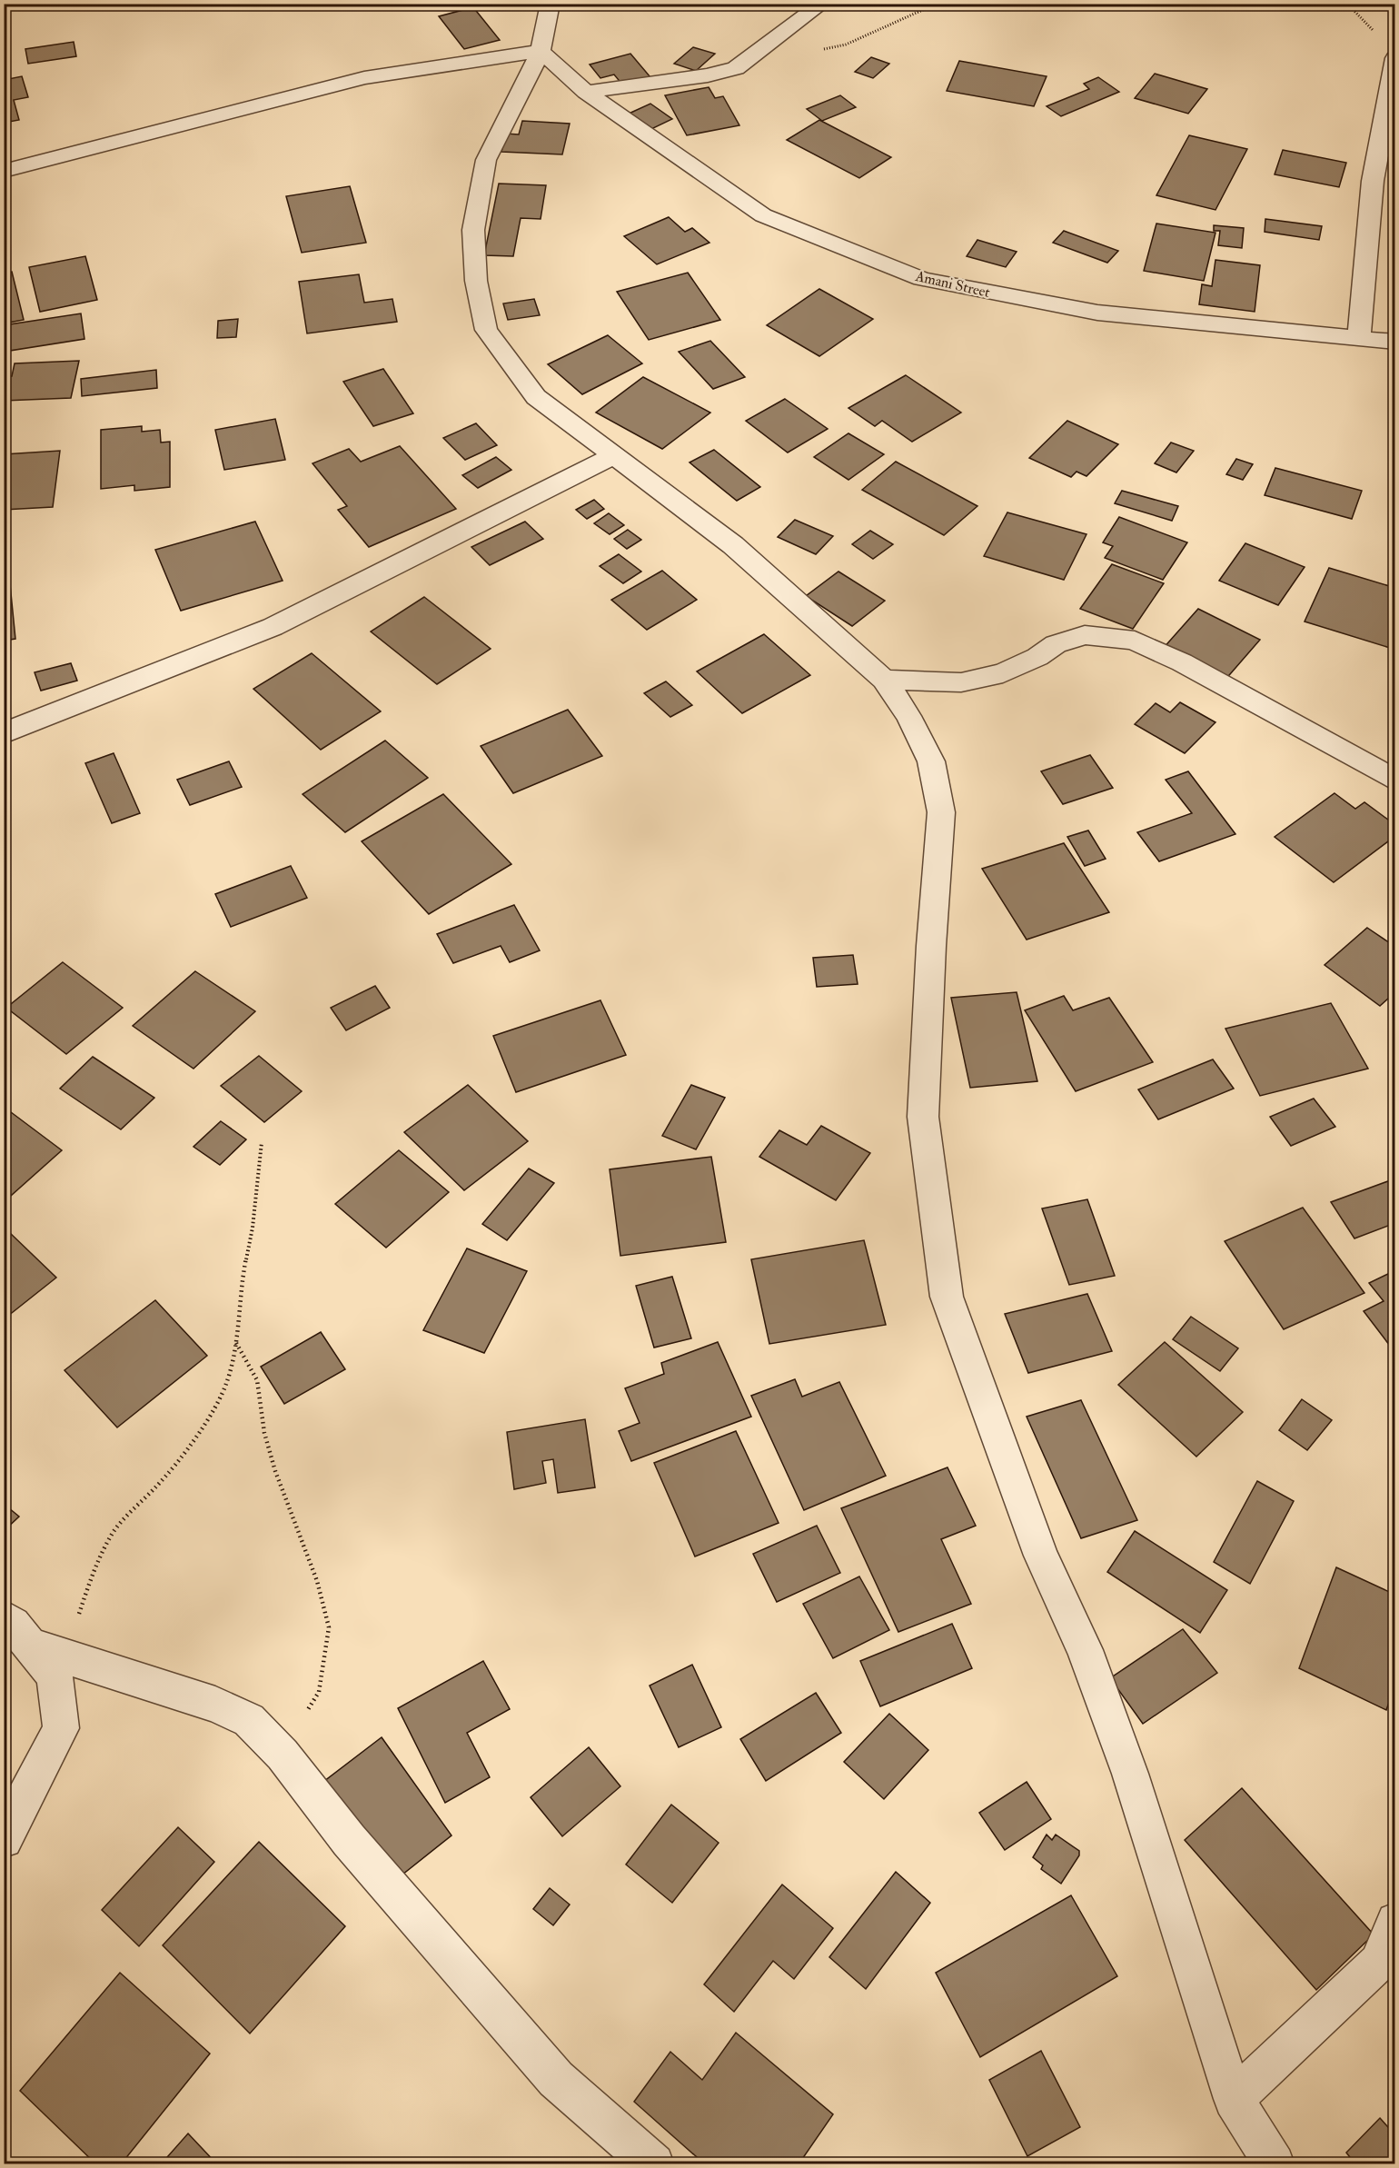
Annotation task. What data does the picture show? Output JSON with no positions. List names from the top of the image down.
{
  "streets": {
    "street": ["Amani Street"]
  }
}
